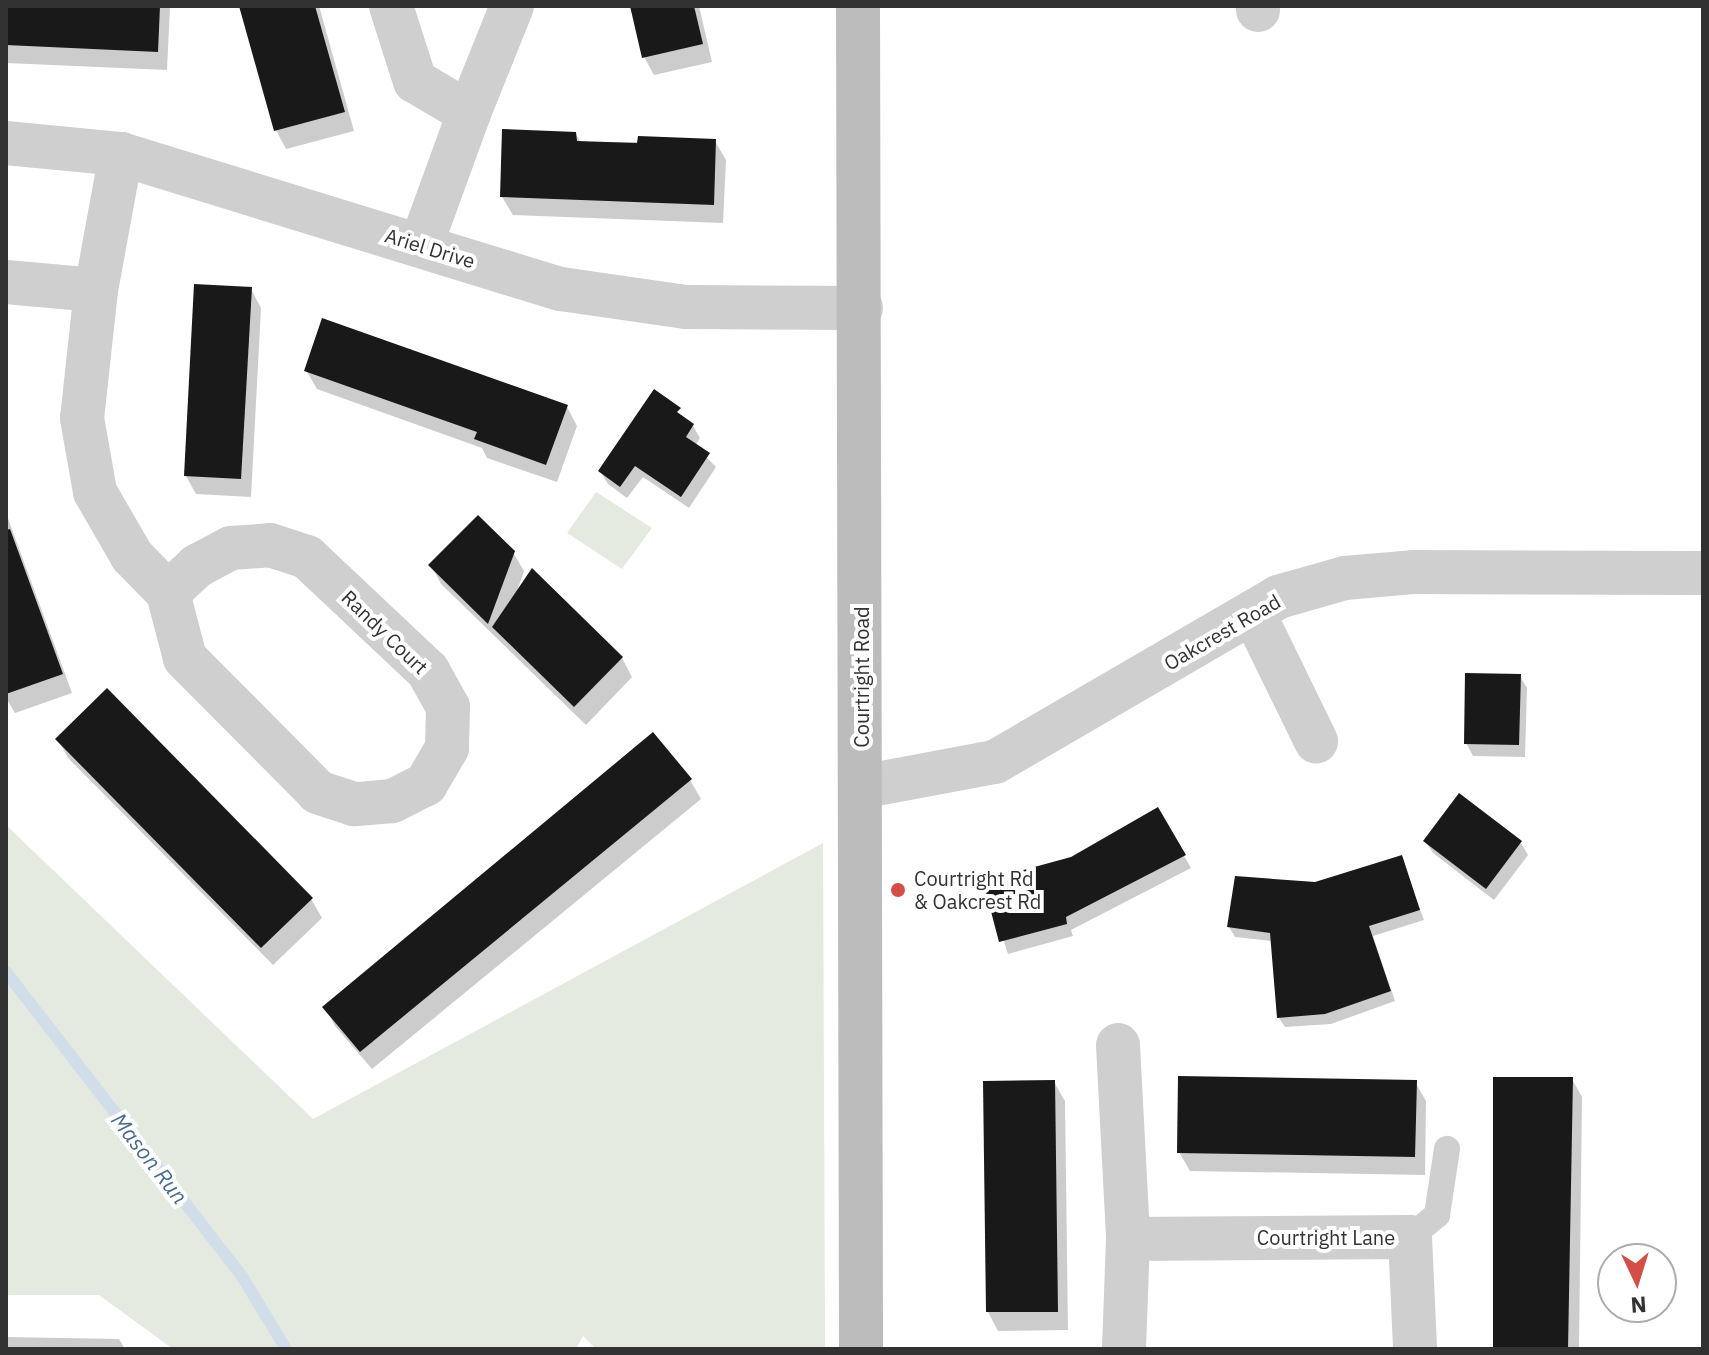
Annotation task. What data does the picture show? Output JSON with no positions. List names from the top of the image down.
{
  "streets": {
    "street": [
      "Ariel Drive",
      "Randy Court",
      "Oakcrest Road",
      "Courtright Road",
      "Courtright Lane"
    ]
  },
  "crossings": [
    ["Ariel Drive", "Randy Court"],
    ["Ariel Drive", "Courtright Road"],
    ["Oakcrest Road", "Courtright Road"]
  ],
  "water": ["Mason Run"],
  "places": ["Courtright Rd & Oakcrest Rd"],
  "north": "bottom"
}
